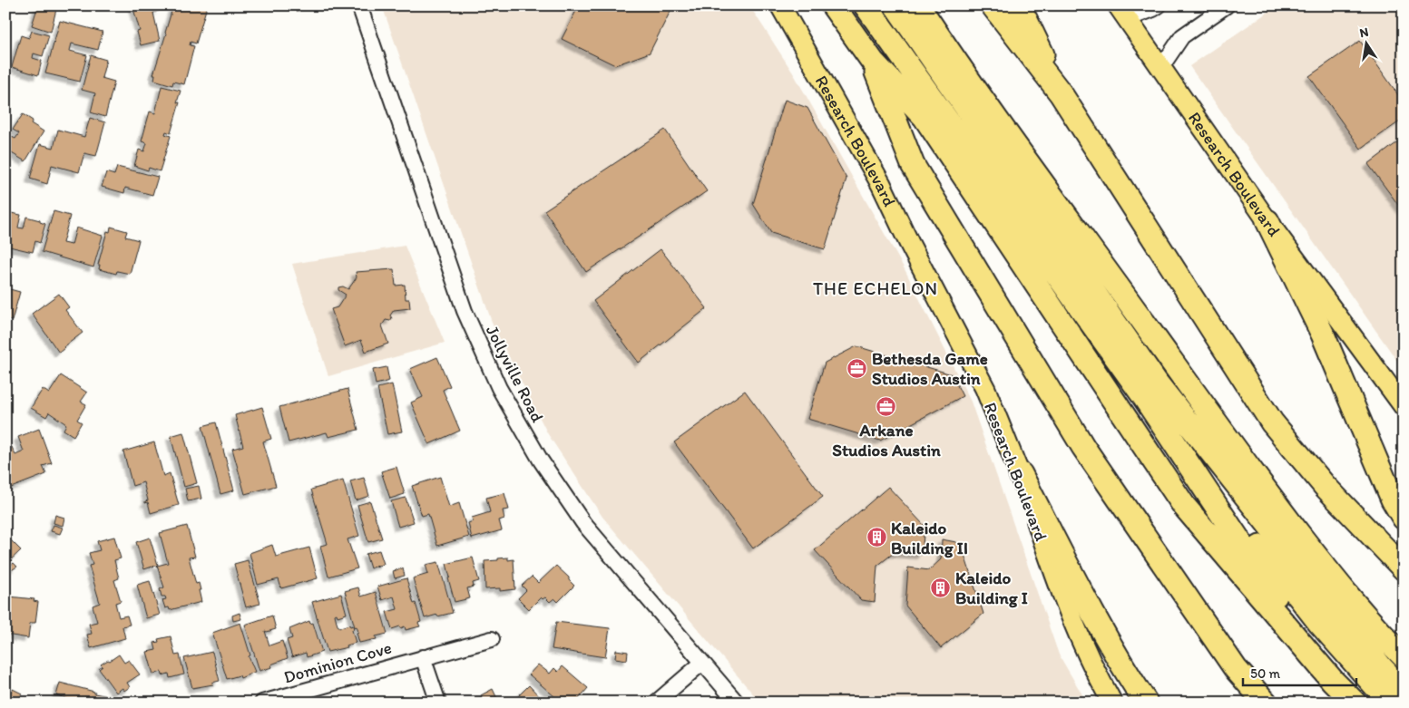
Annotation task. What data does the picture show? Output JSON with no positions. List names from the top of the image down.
{
  "streets": {
    "main road": ["Research Boulevard"],
    "street": ["Jollyville Road", "Dominion Cove"]
  },
  "districts": ["THE ECHELON"],
  "places": {
    "office": ["Bethesda Game Studios Austin", "Arkane Studios Austin"],
    "building": ["Kaleido Building II", "Kaleido Building I"]
  },
  "scale_bar": "50 m",
  "north": "top"
}
